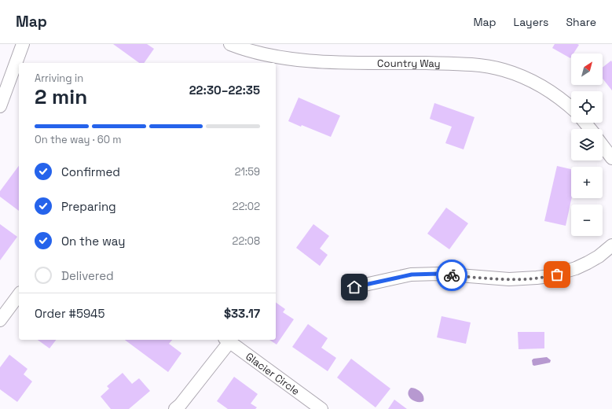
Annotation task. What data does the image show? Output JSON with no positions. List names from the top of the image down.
{
  "streets": {
    "street": ["Country Way", "Glacier Circle"]
  },
  "north": "top right",
  "page": {
    "header": "Map",
    "nav": ["Map", "Layers", "Share"],
    "map_buttons": ["+", "−"],
    "heading": ["2 min", "Arriving in", "22:30–22:35"],
    "panel": ["Order #5945", "$33.17"],
    "bar": "On the way · 60 m",
    "list": [
      ["Confirmed", "21:59"],
      ["Preparing", "22:02"],
      ["On the way", "22:08"],
      "Delivered"
    ]
  }
}
